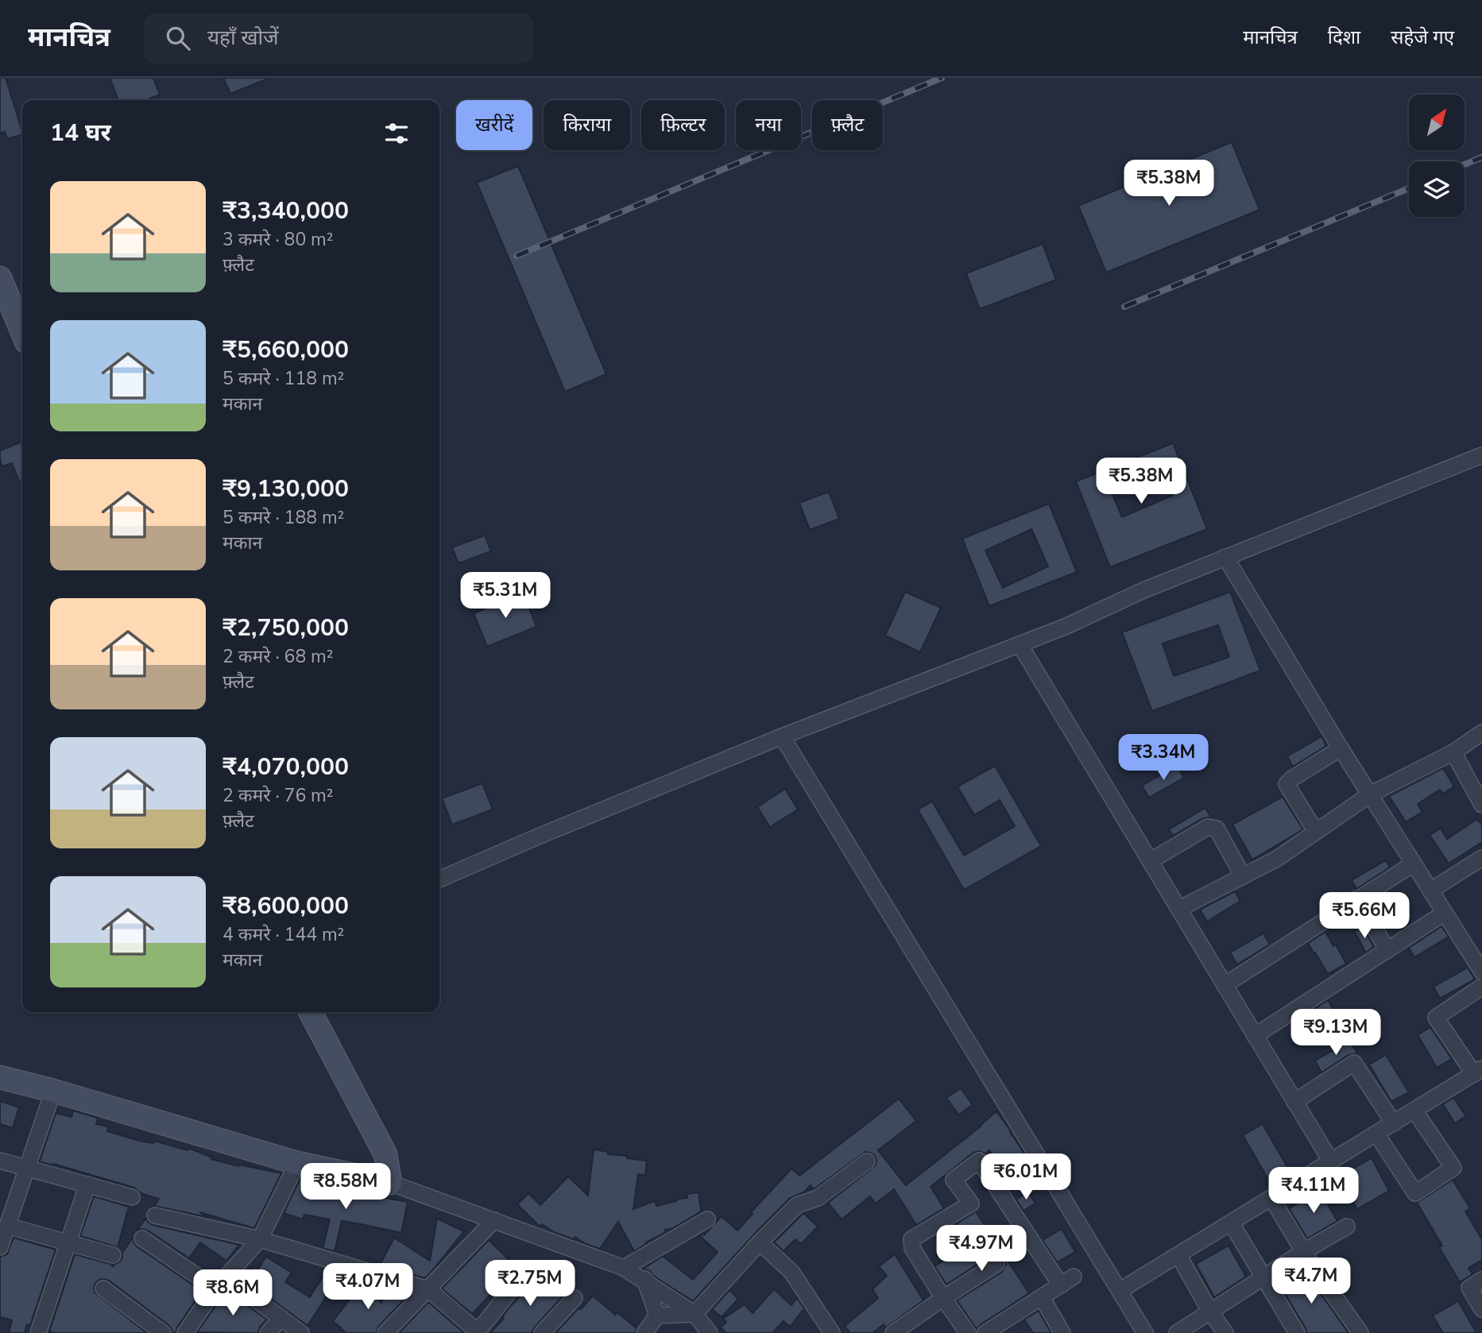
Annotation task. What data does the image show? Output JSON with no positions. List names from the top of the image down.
{
  "north": "top right",
  "page": {
    "header": "मानचित्र",
    "search": "यहाँ खोजें",
    "nav": ["मानचित्र", "दिशा", "सहेजे गए"],
    "chip": [
      "खरीदें",
      "किराया",
      "फ़िल्टर",
      "नया",
      "फ़्लैट"
    ],
    "heading": "14 घर",
    "price": [
      "₹5.38M",
      "₹5.38M",
      "₹5.31M",
      "₹3.34M",
      "₹5.66M",
      "₹9.13M",
      "₹6.01M",
      "₹8.58M",
      "₹4.11M",
      "₹4.97M",
      "₹4.7M",
      "₹2.75M",
      "₹4.07M",
      "₹8.6M"
    ],
    "list": [
      {
        "name": "₹3,340,000",
        "note": "3 कमरे · 80 m² · फ़्लैट"
      },
      {
        "name": "₹5,660,000",
        "note": "5 कमरे · 118 m² · मकान"
      },
      {
        "name": "₹9,130,000",
        "note": "5 कमरे · 188 m² · मकान"
      },
      {
        "name": "₹2,750,000",
        "note": "2 कमरे · 68 m² · फ़्लैट"
      },
      {
        "name": "₹4,070,000",
        "note": "2 कमरे · 76 m² · फ़्लैट"
      },
      {
        "name": "₹8,600,000",
        "note": "4 कमरे · 144 m² · मकान"
      }
    ]
  }
}
